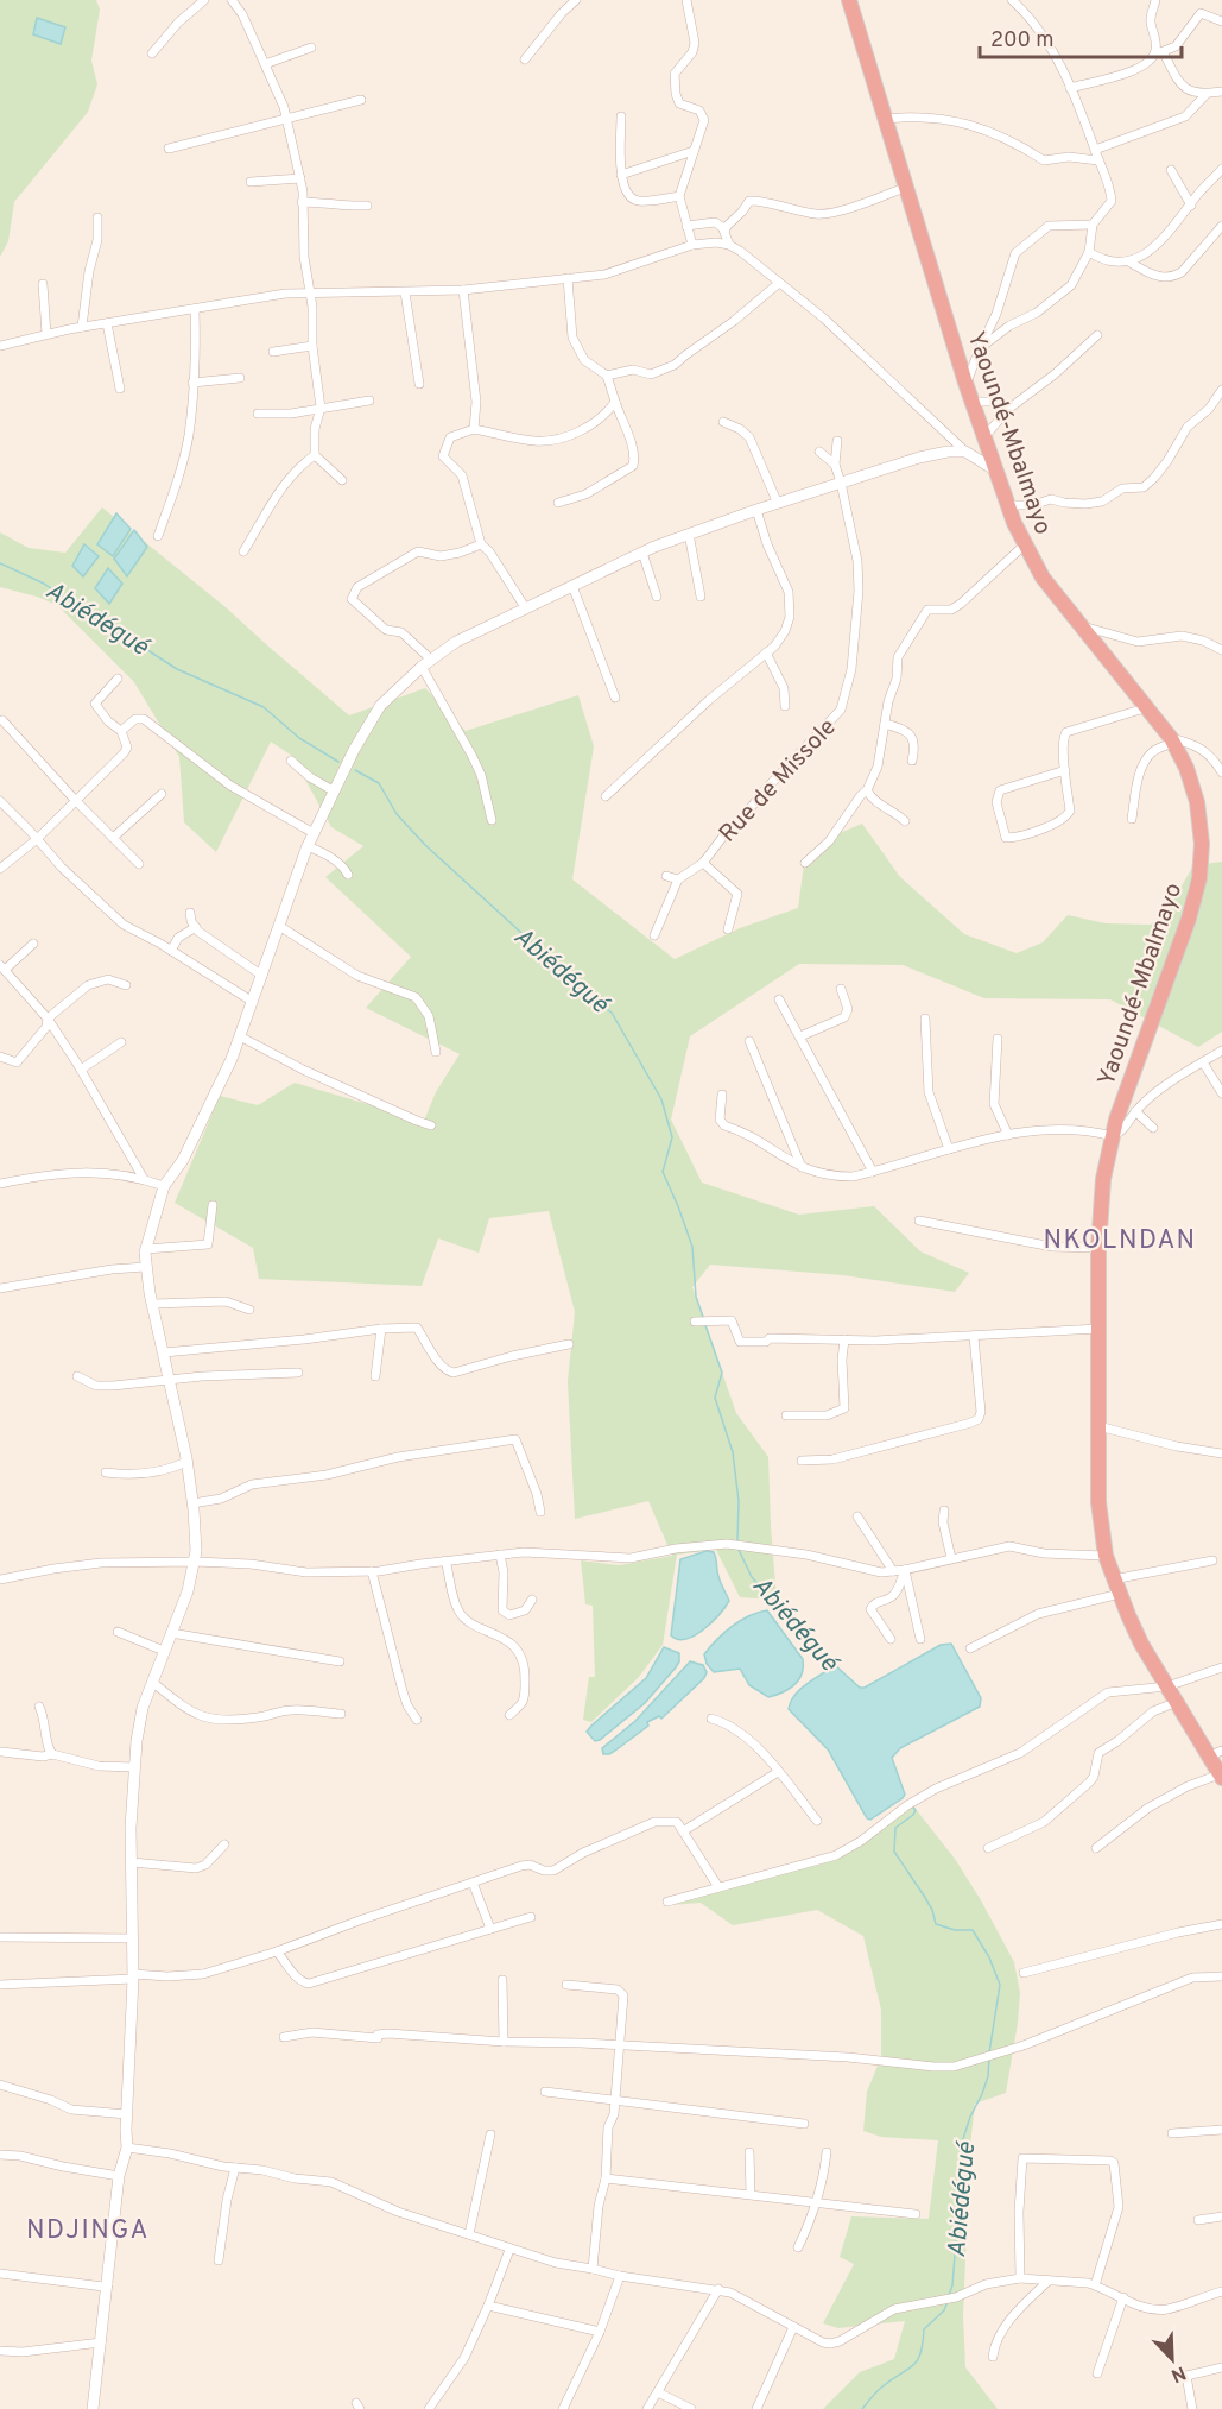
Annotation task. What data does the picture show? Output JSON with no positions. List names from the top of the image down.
{
  "streets": {
    "highway": ["Yaoundé-Mbalmayo"],
    "street": ["Rue de Missole"]
  },
  "districts": ["NKOLNDAN", "NDJINGA"],
  "water": ["Abiédégué"],
  "scale_bar": "200 m",
  "north": "bottom right"
}
